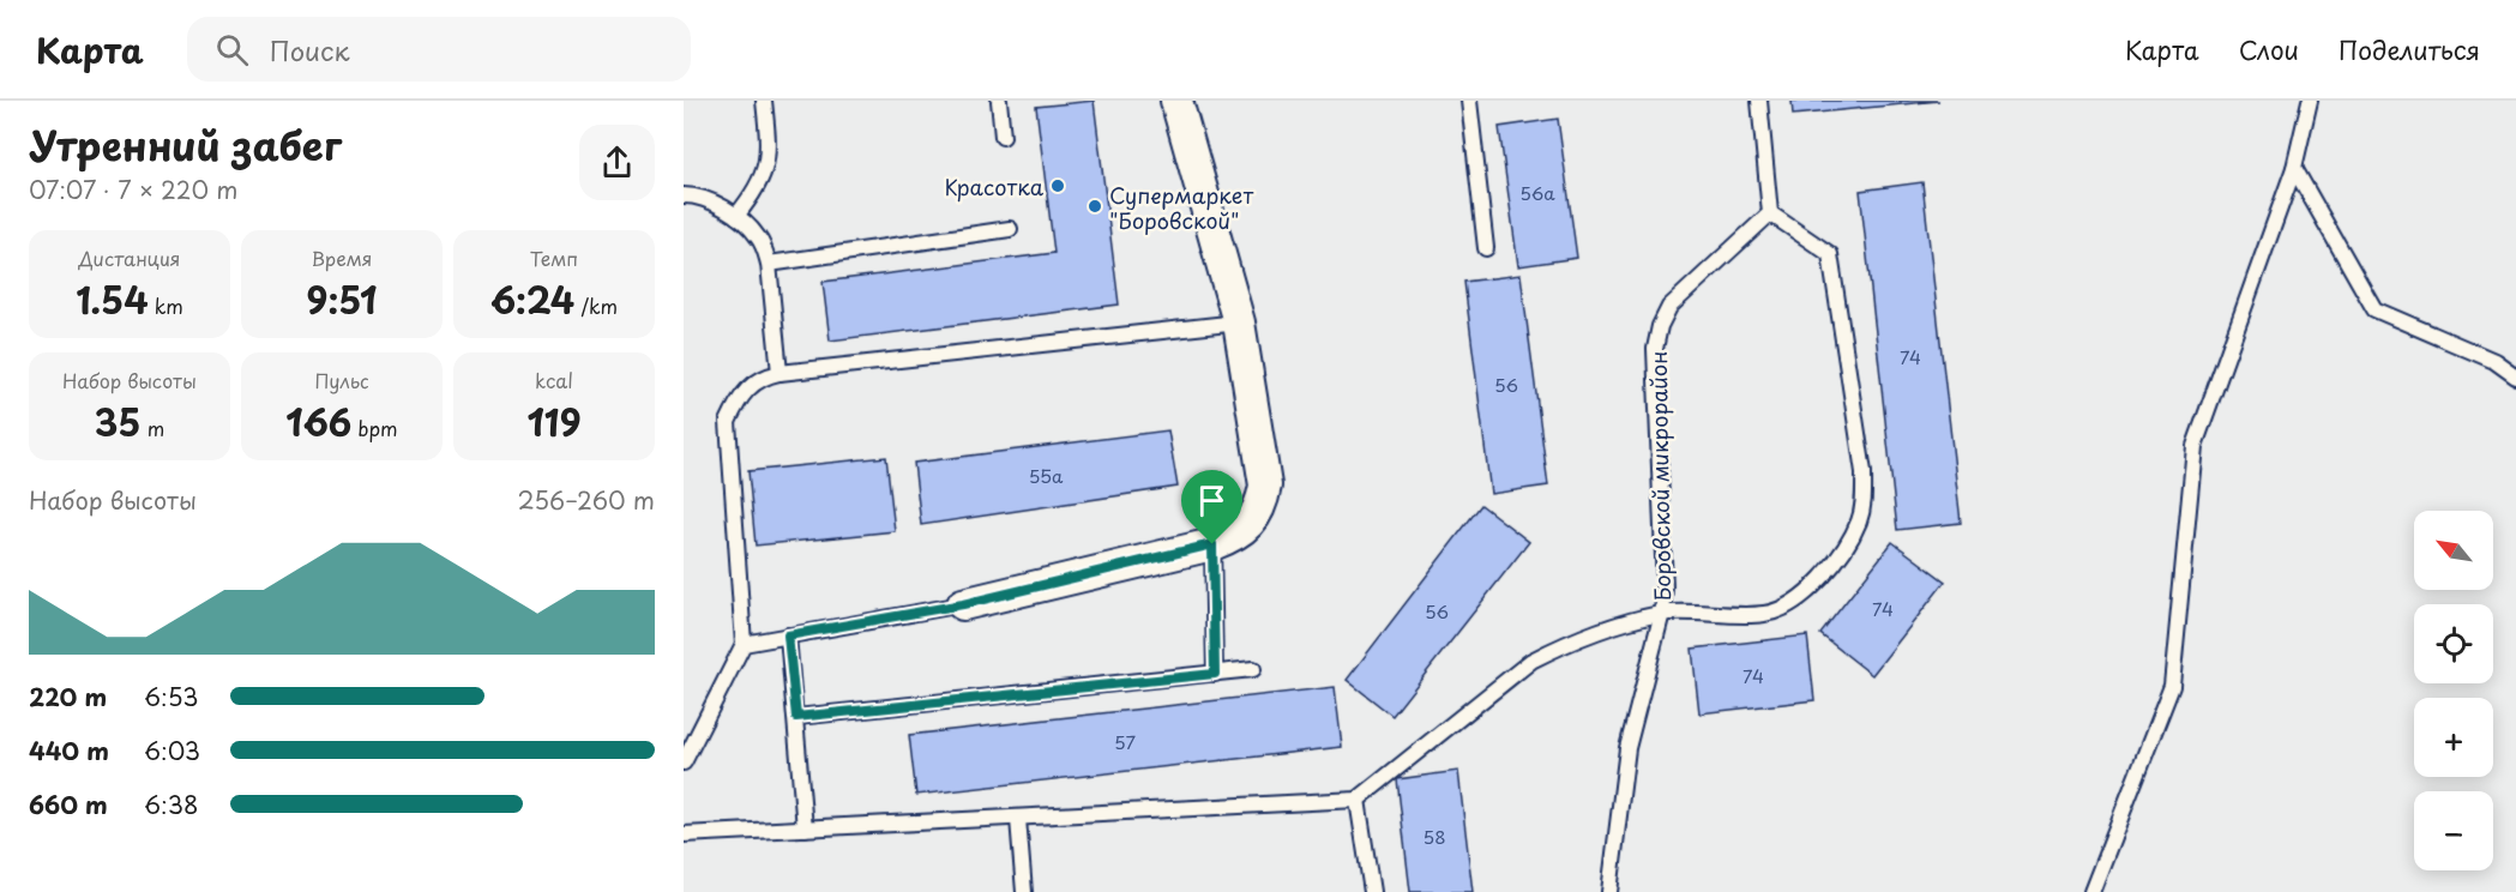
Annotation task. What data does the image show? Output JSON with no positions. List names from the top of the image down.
{
  "streets": {
    "lane": ["Боровской микрорайон"]
  },
  "places": ["Красотка", "Супермаркет \"Боровской\""],
  "house_numbers": [
    "56а",
    "74",
    "56",
    "55а",
    "74",
    "56",
    "74",
    "57",
    "58"
  ],
  "north": "top left",
  "page": {
    "header": "Карта",
    "search": "Поиск",
    "nav": ["Карта", "Слои", "Поделиться"],
    "heading": ["Утренний забег", "07:07 · 7 × 220 m"],
    "stats": [
      ["Дистанция", "1.54 km"],
      ["Время", "9:51"],
      ["Темп", "6:24 /km"],
      ["Набор высоты", "35 m"],
      ["Пульс", "166 bpm"],
      ["kcal", "119"]
    ],
    "chart": ["Набор высоты", "256–260 m"],
    "map_buttons": ["+", "−"],
    "list": [
      {
        "name": "220 m",
        "note": "6:53"
      },
      {
        "name": "440 m",
        "note": "6:03"
      },
      {
        "name": "660 m",
        "note": "6:38"
      }
    ]
  }
}
